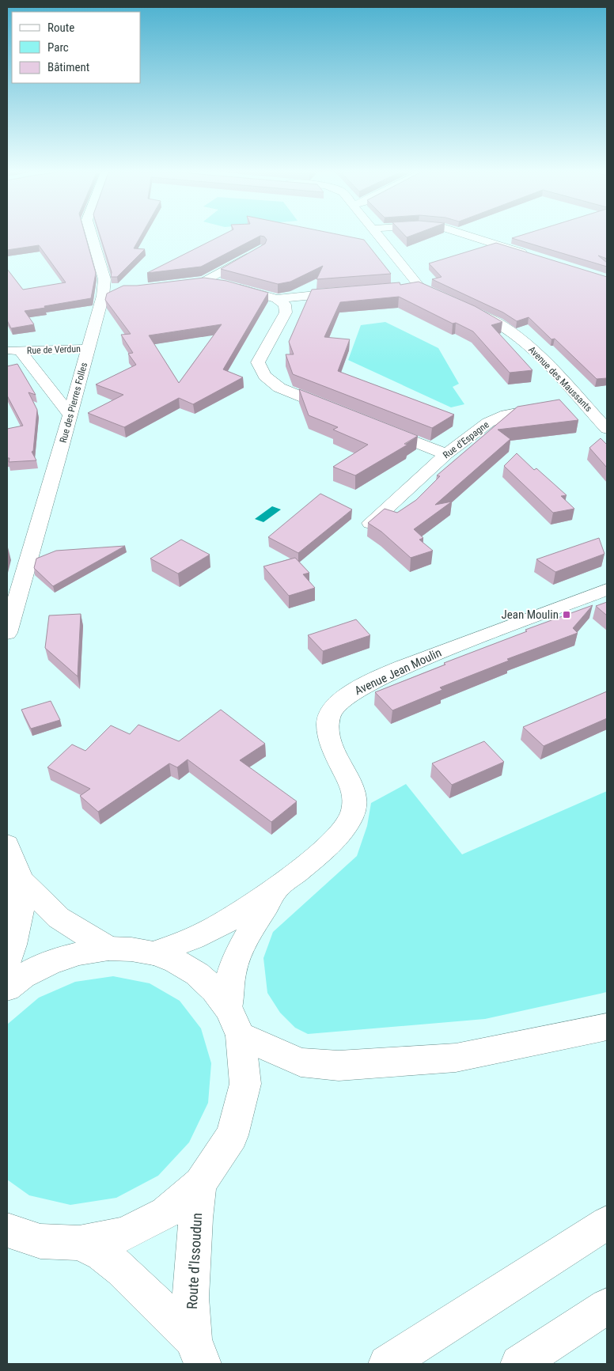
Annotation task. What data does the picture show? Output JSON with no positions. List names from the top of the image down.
{
  "streets": {
    "main road": [
      "Rue de Verdun",
      "Avenue des Maussants",
      "Rue des Pierres Folles",
      "Rue d'Espagne",
      "Avenue Jean Moulin",
      "Route d'Issoudun"
    ]
  },
  "crossings": [
    ["Rue de Verdun", "Rue des Pierres Folles"],
    ["Avenue des Maussants", "Rue d'Espagne"],
    ["Avenue Jean Moulin", "Route d'Issoudun"]
  ],
  "places": {
    "transit": ["Jean Moulin"]
  },
  "legend": ["Route", "Parc", "Bâtiment"]
}
